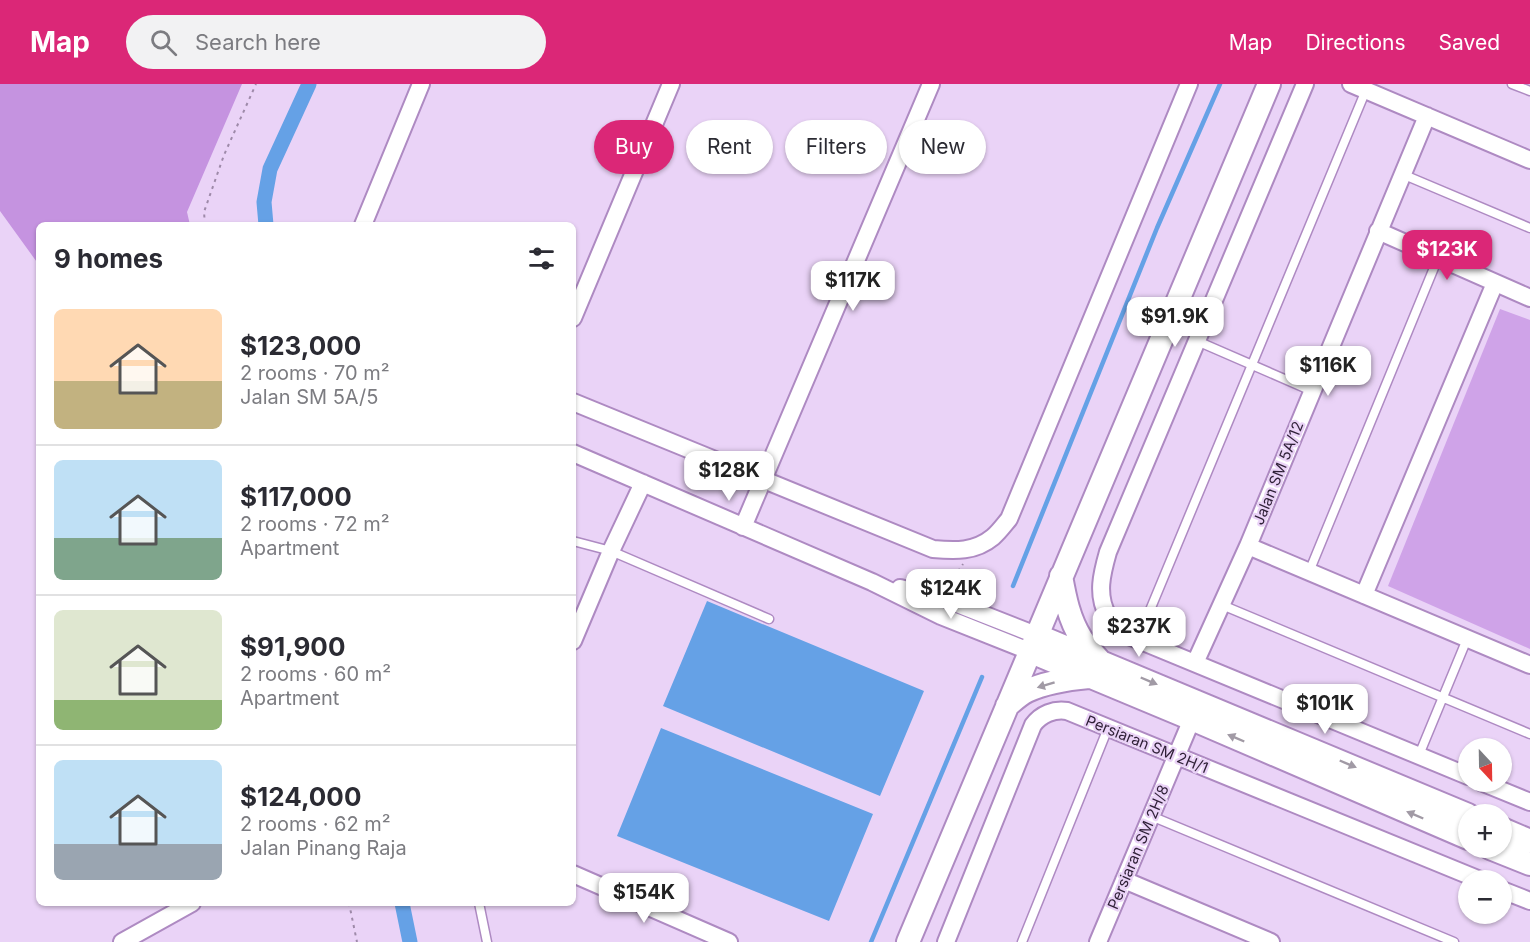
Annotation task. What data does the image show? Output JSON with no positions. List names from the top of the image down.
{
  "streets": {
    "street": ["Jalan SM 5A/12", "Persiaran SM 2H/1", "Persiaran SM 2H/8"]
  },
  "crossings": [
    ["Persiaran SM 2H/1", "Persiaran SM 2H/8"]
  ],
  "north": "bottom",
  "page": {
    "header": "Map",
    "search": "Search here",
    "nav": ["Map", "Directions", "Saved"],
    "chip": [
      "Buy",
      "Rent",
      "Filters",
      "New"
    ],
    "heading": "9 homes",
    "price": [
      "$123K",
      "$117K",
      "$91.9K",
      "$116K",
      "$128K",
      "$124K",
      "$237K",
      "$101K",
      "$154K"
    ],
    "list": [
      {
        "name": "$123,000",
        "note": "2 rooms · 70 m² · Jalan SM 5A/5"
      },
      {
        "name": "$117,000",
        "note": "2 rooms · 72 m² · Apartment"
      },
      {
        "name": "$91,900",
        "note": "2 rooms · 60 m² · Apartment"
      },
      {
        "name": "$124,000",
        "note": "2 rooms · 62 m² · Jalan Pinang Raja"
      }
    ],
    "map_buttons": ["+", "−"]
  }
}
